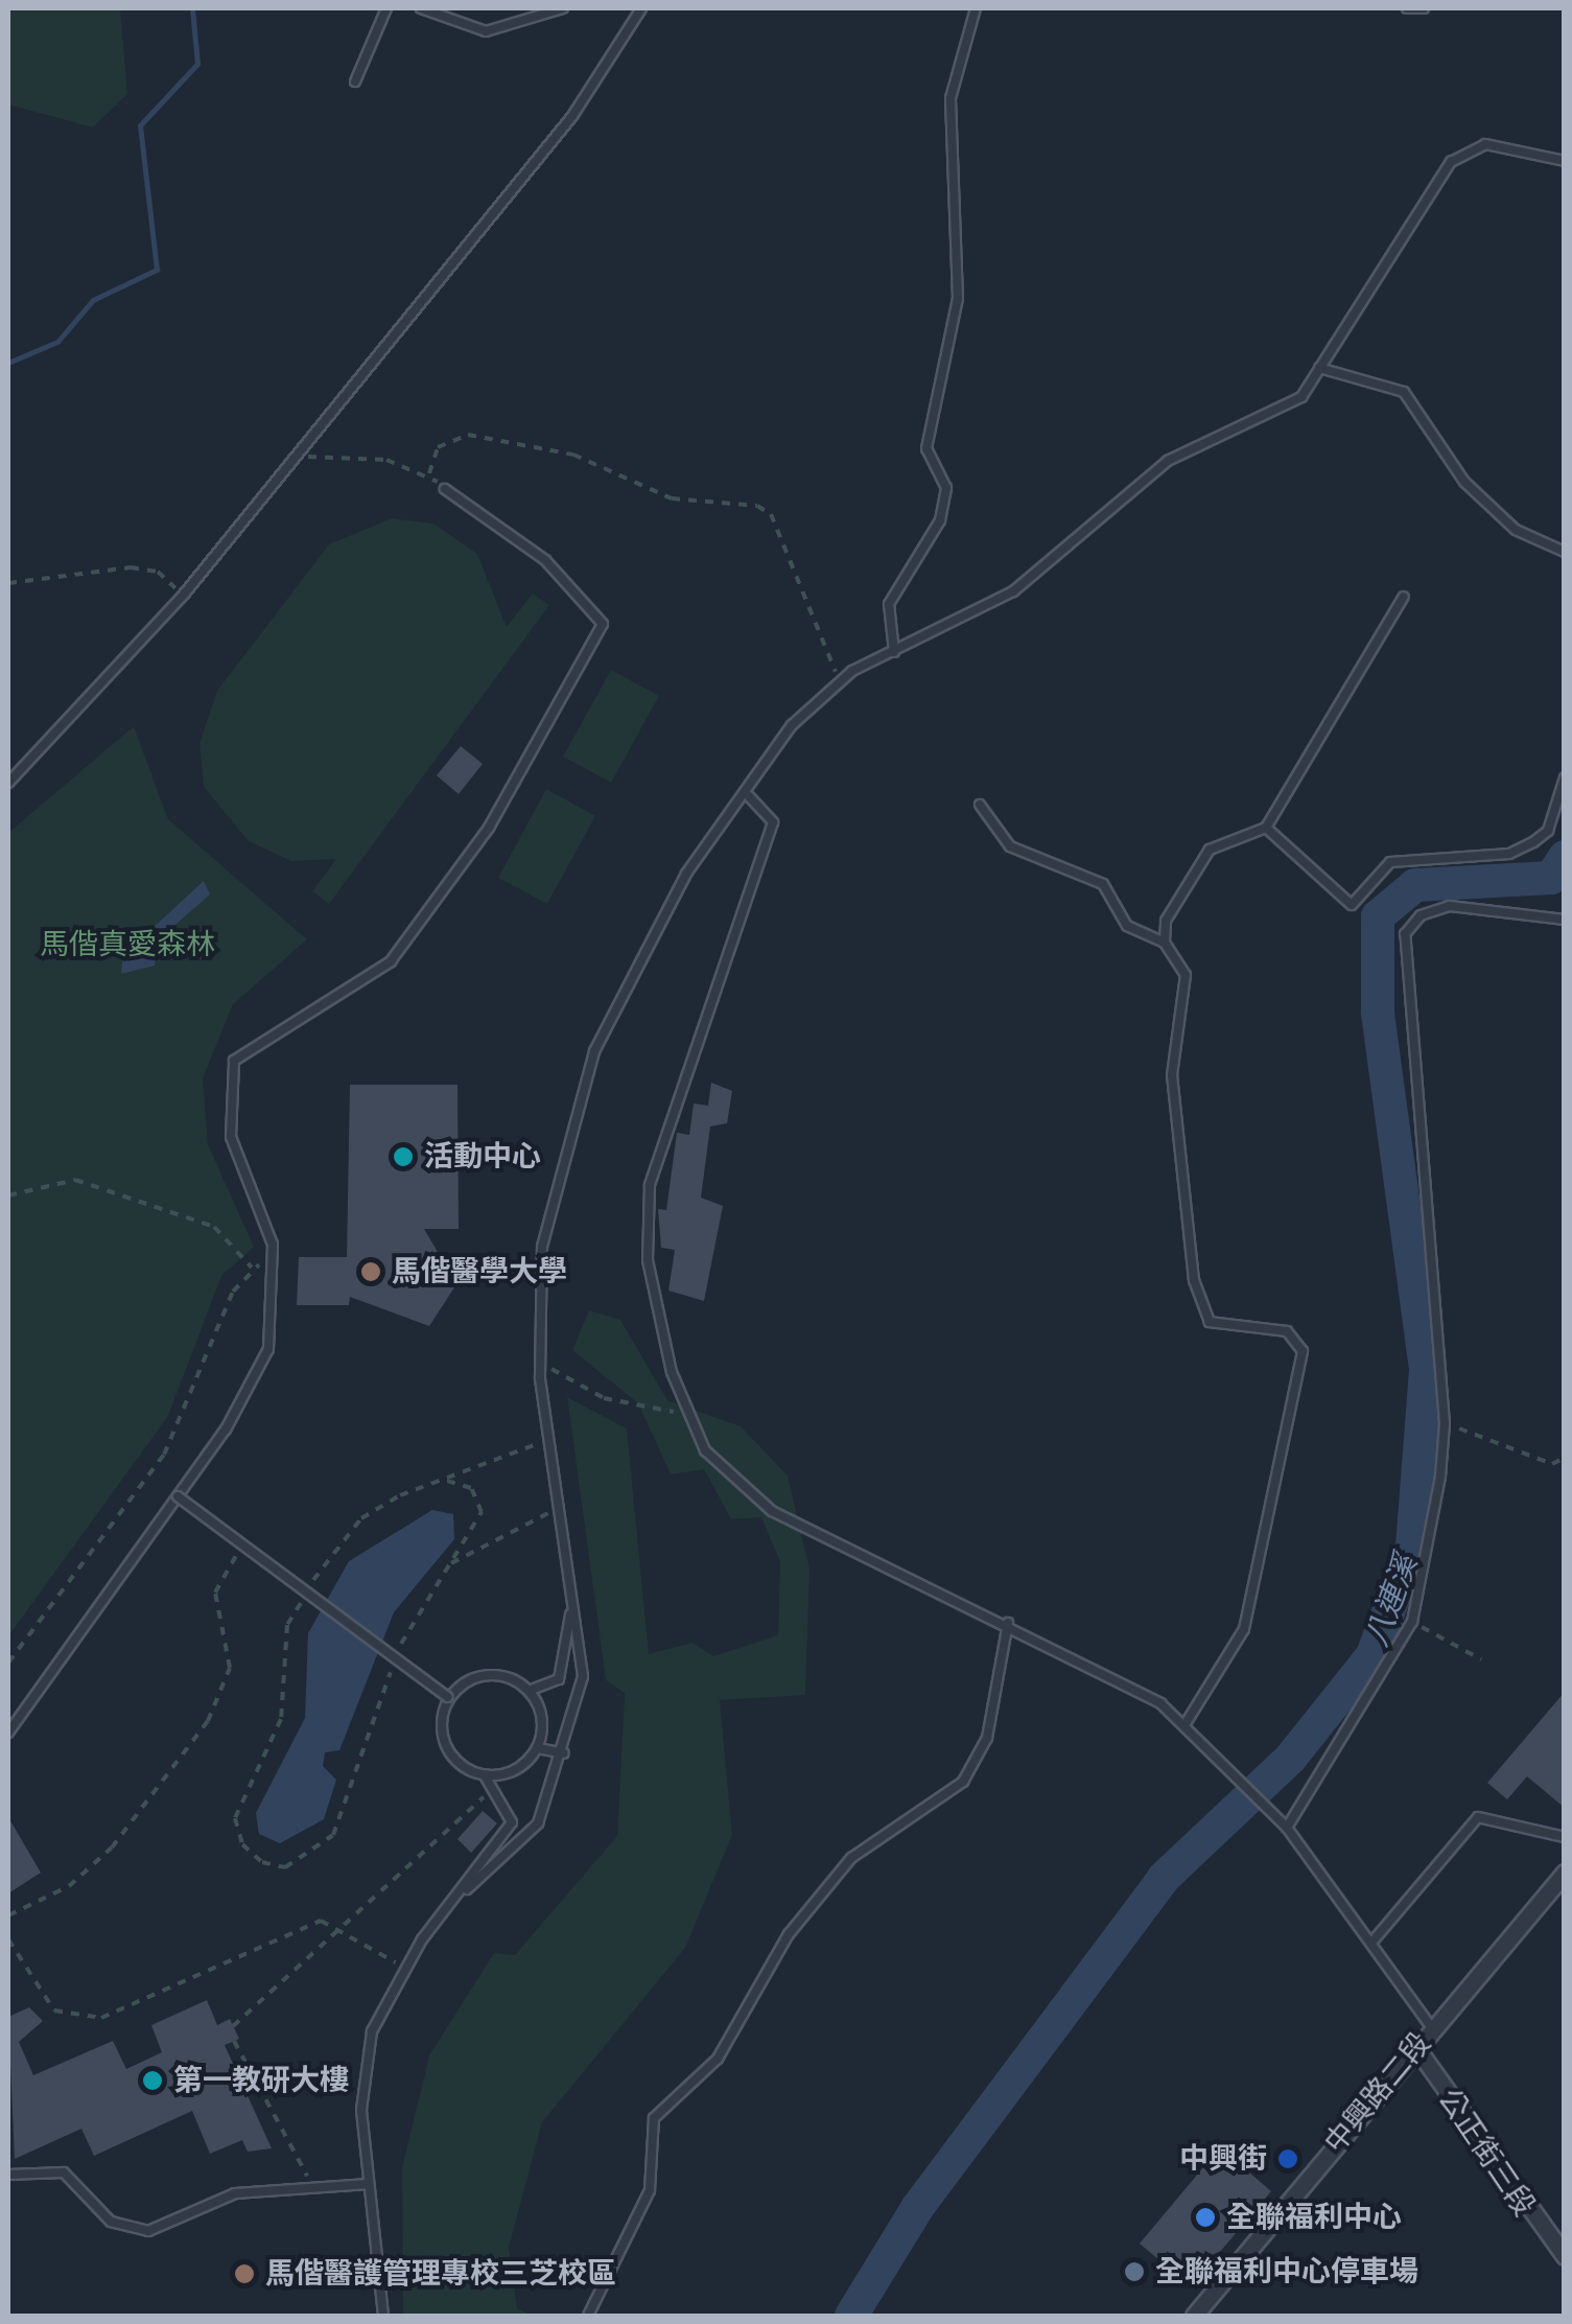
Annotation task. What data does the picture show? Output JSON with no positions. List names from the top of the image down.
{
  "streets": {
    "street": ["中興路二段", "公正街三段"]
  },
  "crossings": [
    ["中興路二段", "公正街三段"]
  ],
  "water": ["八連溪"],
  "parks": ["馬偕真愛森林"],
  "places": [
    "活動中心",
    "馬偕醫學大學",
    "第一教研大樓",
    "中興街",
    "全聯福利中心",
    "全聯福利中心停車場",
    "馬偕醫護管理專校三芝校區"
  ]
}
